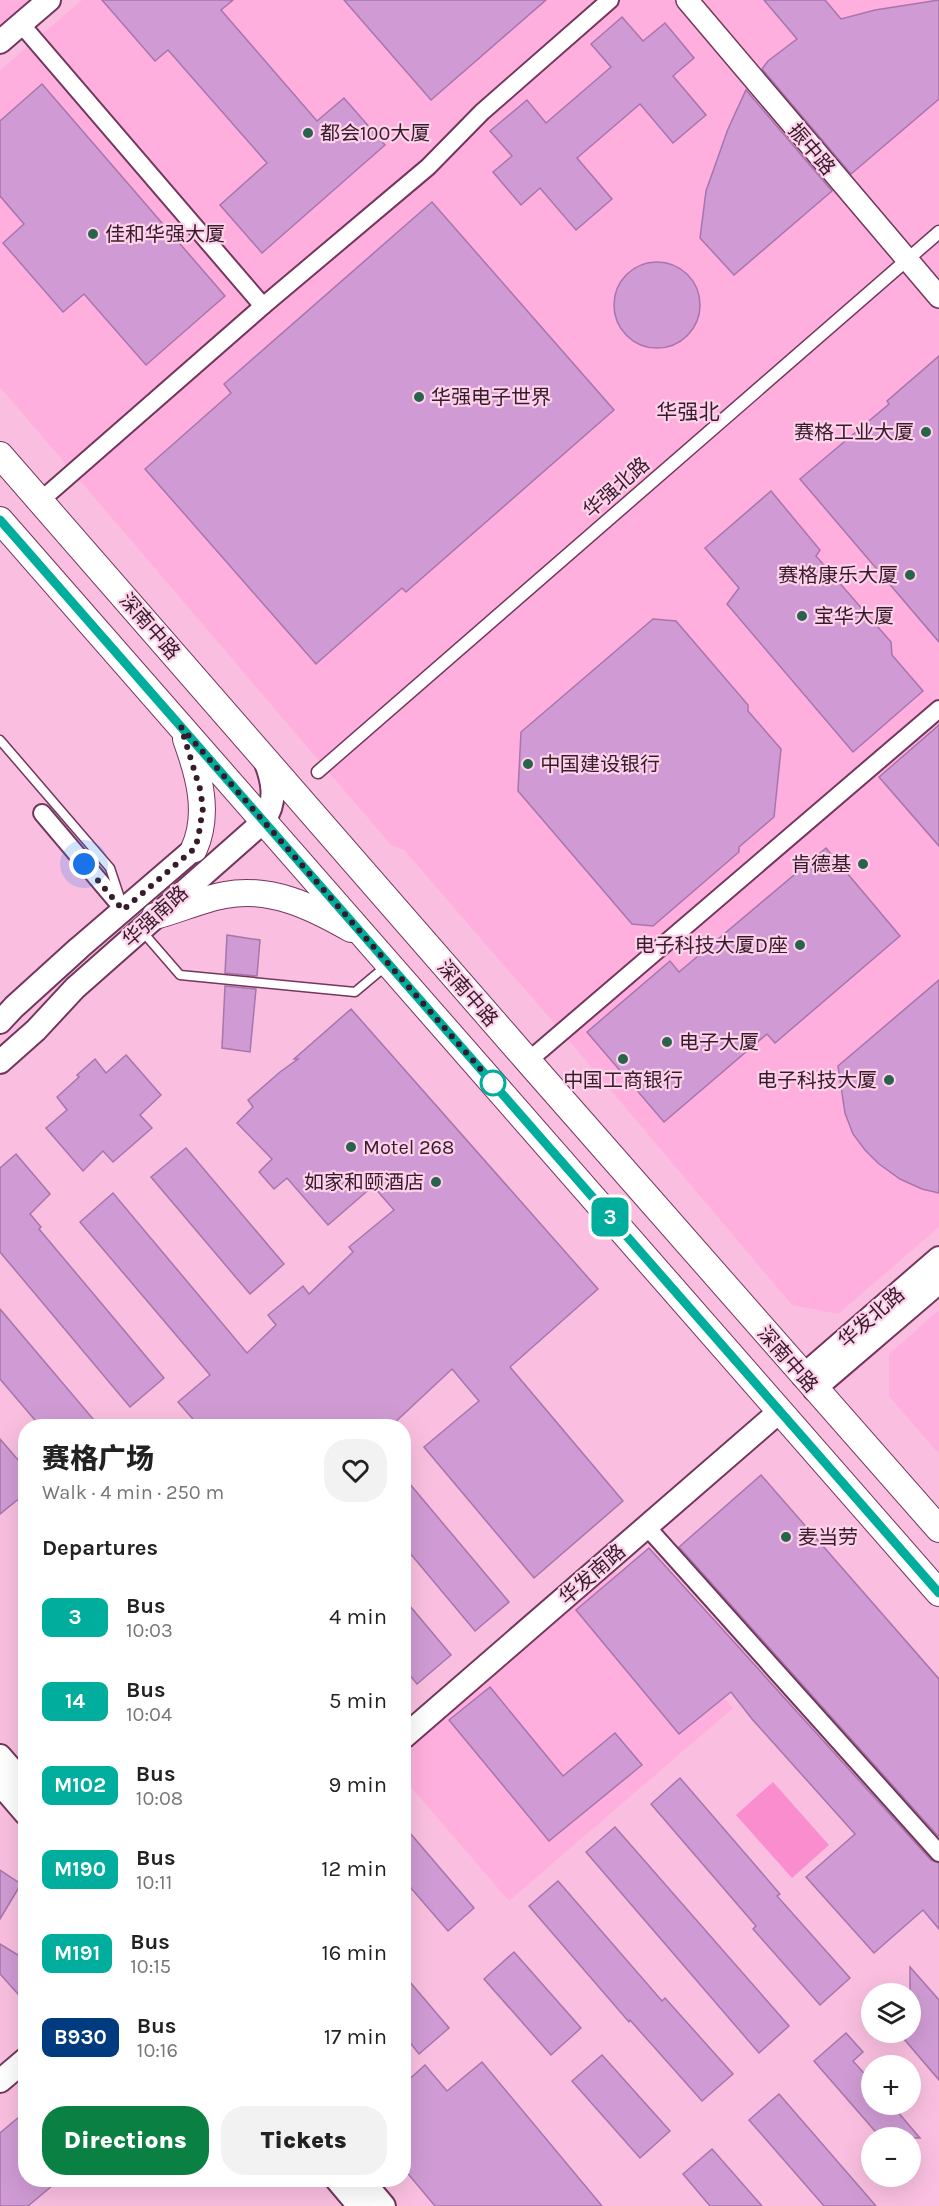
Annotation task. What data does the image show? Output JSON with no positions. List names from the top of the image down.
{
  "streets": {
    "main road": [
      "深南中路",
      "华强南路",
      "华发北路",
      "华发南路"
    ],
    "street": ["振中路", "华强北路"]
  },
  "crossings": [
    ["振中路", "华强北路"],
    ["深南中路", "华强南路"],
    ["深南中路", "华发北路"],
    ["深南中路", "华发南路"]
  ],
  "districts": ["华强北"],
  "places": [
    "都会100大厦",
    "佳和华强大厦",
    "华强电子世界",
    "赛格工业大厦",
    "赛格康乐大厦",
    "宝华大厦",
    "中国建设银行",
    "肯德基",
    "电子科技大厦D座",
    "电子大厦",
    "中国工商银行",
    "电子科技大厦",
    "Motel 268",
    "如家和颐酒店",
    "麦当劳"
  ],
  "lines": ["bus line 3"],
  "page": {
    "on_map": "3",
    "heading": [
      ["赛格广场", "Walk · 4 min · 250 m"],
      "Departures"
    ],
    "list": [
      {
        "mark": "3",
        "name": "Bus",
        "note": "10:03",
        "value": "4 min"
      },
      {
        "mark": "14",
        "name": "Bus",
        "note": "10:04",
        "value": "5 min"
      },
      {
        "mark": "M102",
        "name": "Bus",
        "note": "10:08",
        "value": "9 min"
      },
      {
        "mark": "M190",
        "name": "Bus",
        "note": "10:11",
        "value": "12 min"
      },
      {
        "mark": "M191",
        "name": "Bus",
        "note": "10:15",
        "value": "16 min"
      },
      {
        "mark": "B930",
        "name": "Bus",
        "note": "10:16",
        "value": "17 min"
      }
    ],
    "map_buttons": ["+", "−"],
    "buttons": ["Directions", "Tickets"]
  }
}
